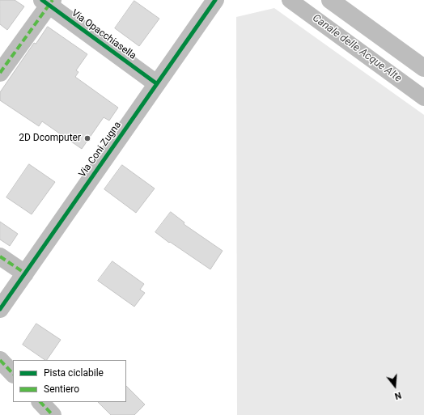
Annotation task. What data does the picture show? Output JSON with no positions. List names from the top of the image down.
{
  "streets": {
    "street": ["Via Opacchiasella", "Via Coni Zugna"]
  },
  "crossings": [
    ["Via Opacchiasella", "Via Coni Zugna"]
  ],
  "water": ["Canale delle Acque Alte"],
  "places": ["2D Dcomputer"],
  "legend": ["Pista ciclabile", "Sentiero"],
  "north": "bottom"
}
